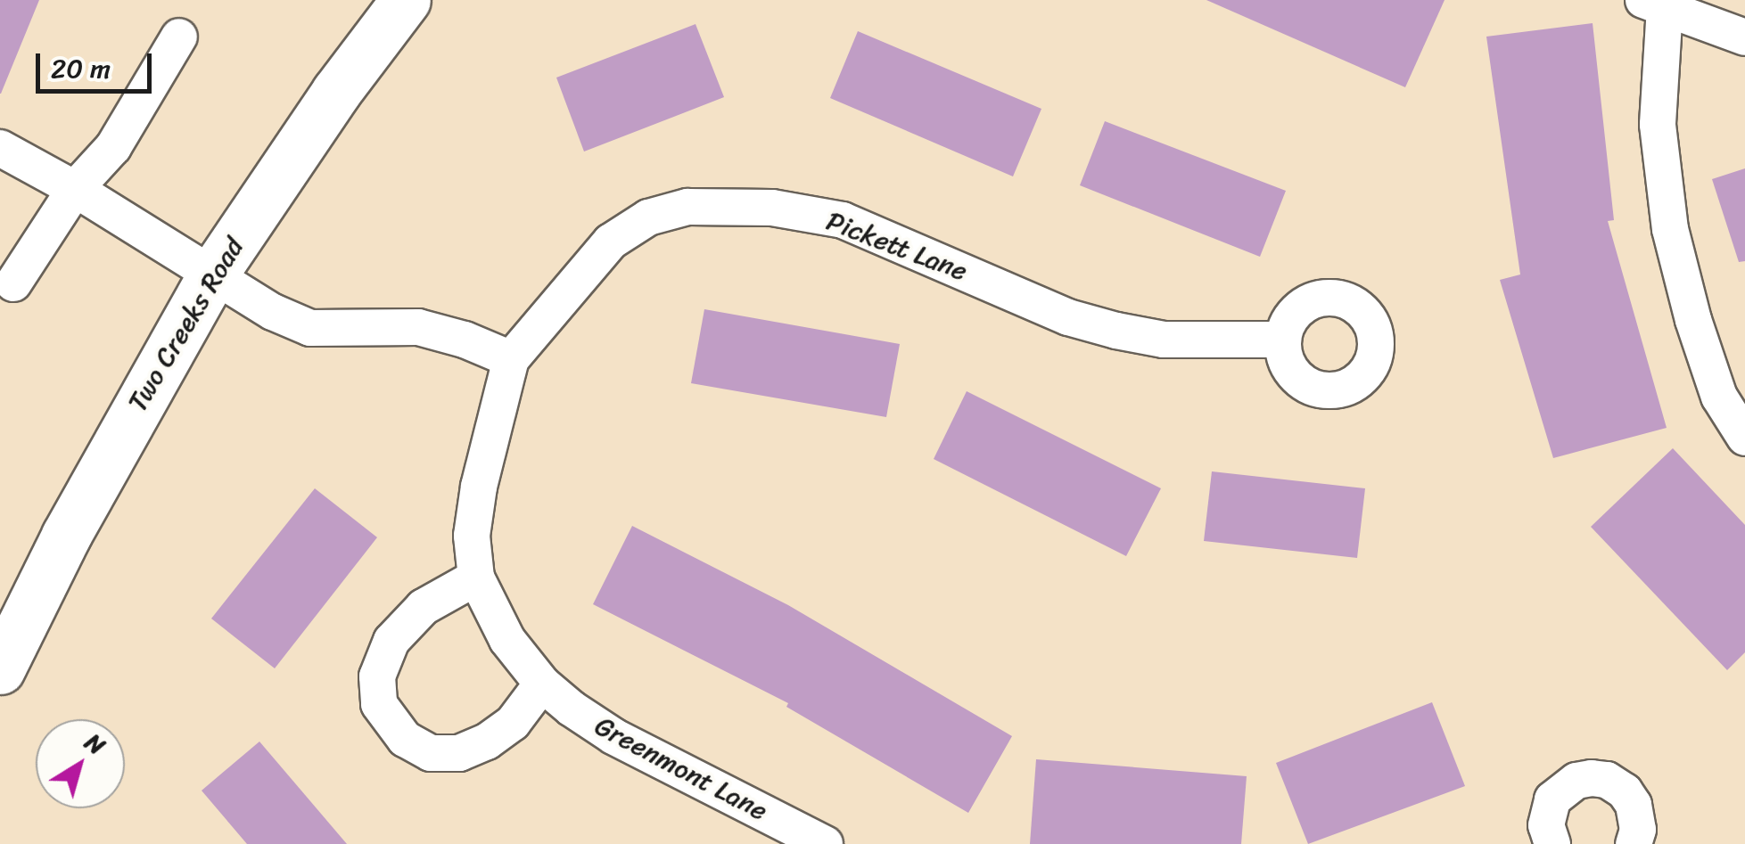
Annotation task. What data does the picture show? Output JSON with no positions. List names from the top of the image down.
{
  "streets": {
    "street": ["Pickett Lane", "Two Creeks Road", "Greenmont Lane"]
  },
  "crossings": [
    ["Pickett Lane", "Greenmont Lane"]
  ],
  "scale_bar": "20 m",
  "north": "top right"
}
